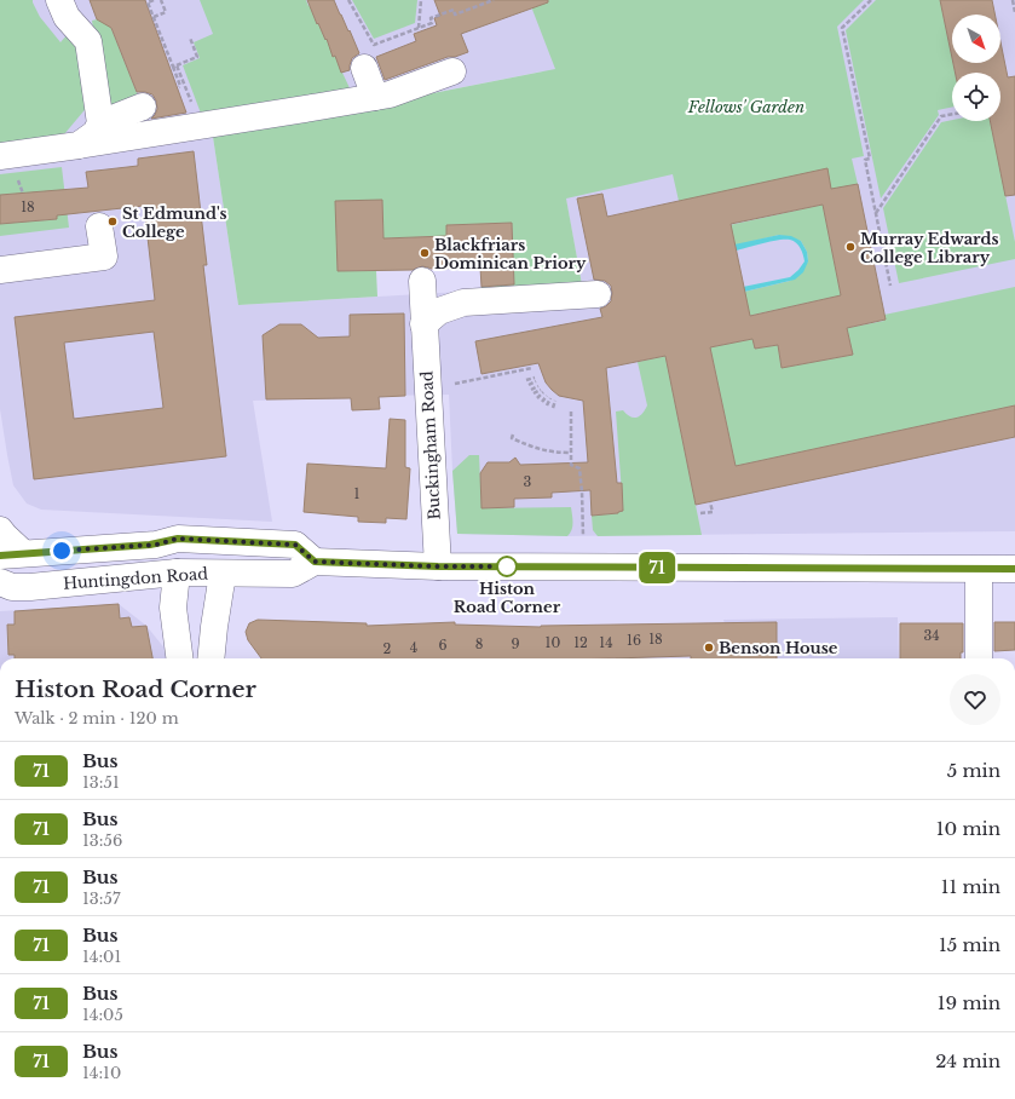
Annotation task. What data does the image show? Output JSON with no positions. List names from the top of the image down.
{
  "streets": {
    "main road": ["Buckingham Road", "Huntingdon Road"]
  },
  "parks": ["Fellows' Garden"],
  "places": [
    "St Edmund's College",
    "Murray Edwards College Library",
    "Blackfriars Dominican Priory",
    "Histon Road Corner",
    "Benson House"
  ],
  "lines": ["bus line 71"],
  "house_numbers": [
    "18",
    "3",
    "1",
    "34",
    "18",
    "16",
    "10",
    "12",
    "14",
    "8",
    "9",
    "6",
    "4",
    "2"
  ],
  "north": "bottom right",
  "page": {
    "on_map": "71",
    "heading": ["Histon Road Corner", "Walk · 2 min · 120 m"],
    "list": [
      {
        "mark": "71",
        "name": "Bus",
        "note": "13:51",
        "value": "5 min"
      },
      {
        "mark": "71",
        "name": "Bus",
        "note": "13:56",
        "value": "10 min"
      },
      {
        "mark": "71",
        "name": "Bus",
        "note": "13:57",
        "value": "11 min"
      },
      {
        "mark": "71",
        "name": "Bus",
        "note": "14:01",
        "value": "15 min"
      },
      {
        "mark": "71",
        "name": "Bus",
        "note": "14:05",
        "value": "19 min"
      },
      {
        "mark": "71",
        "name": "Bus",
        "note": "14:10",
        "value": "24 min"
      }
    ]
  }
}
